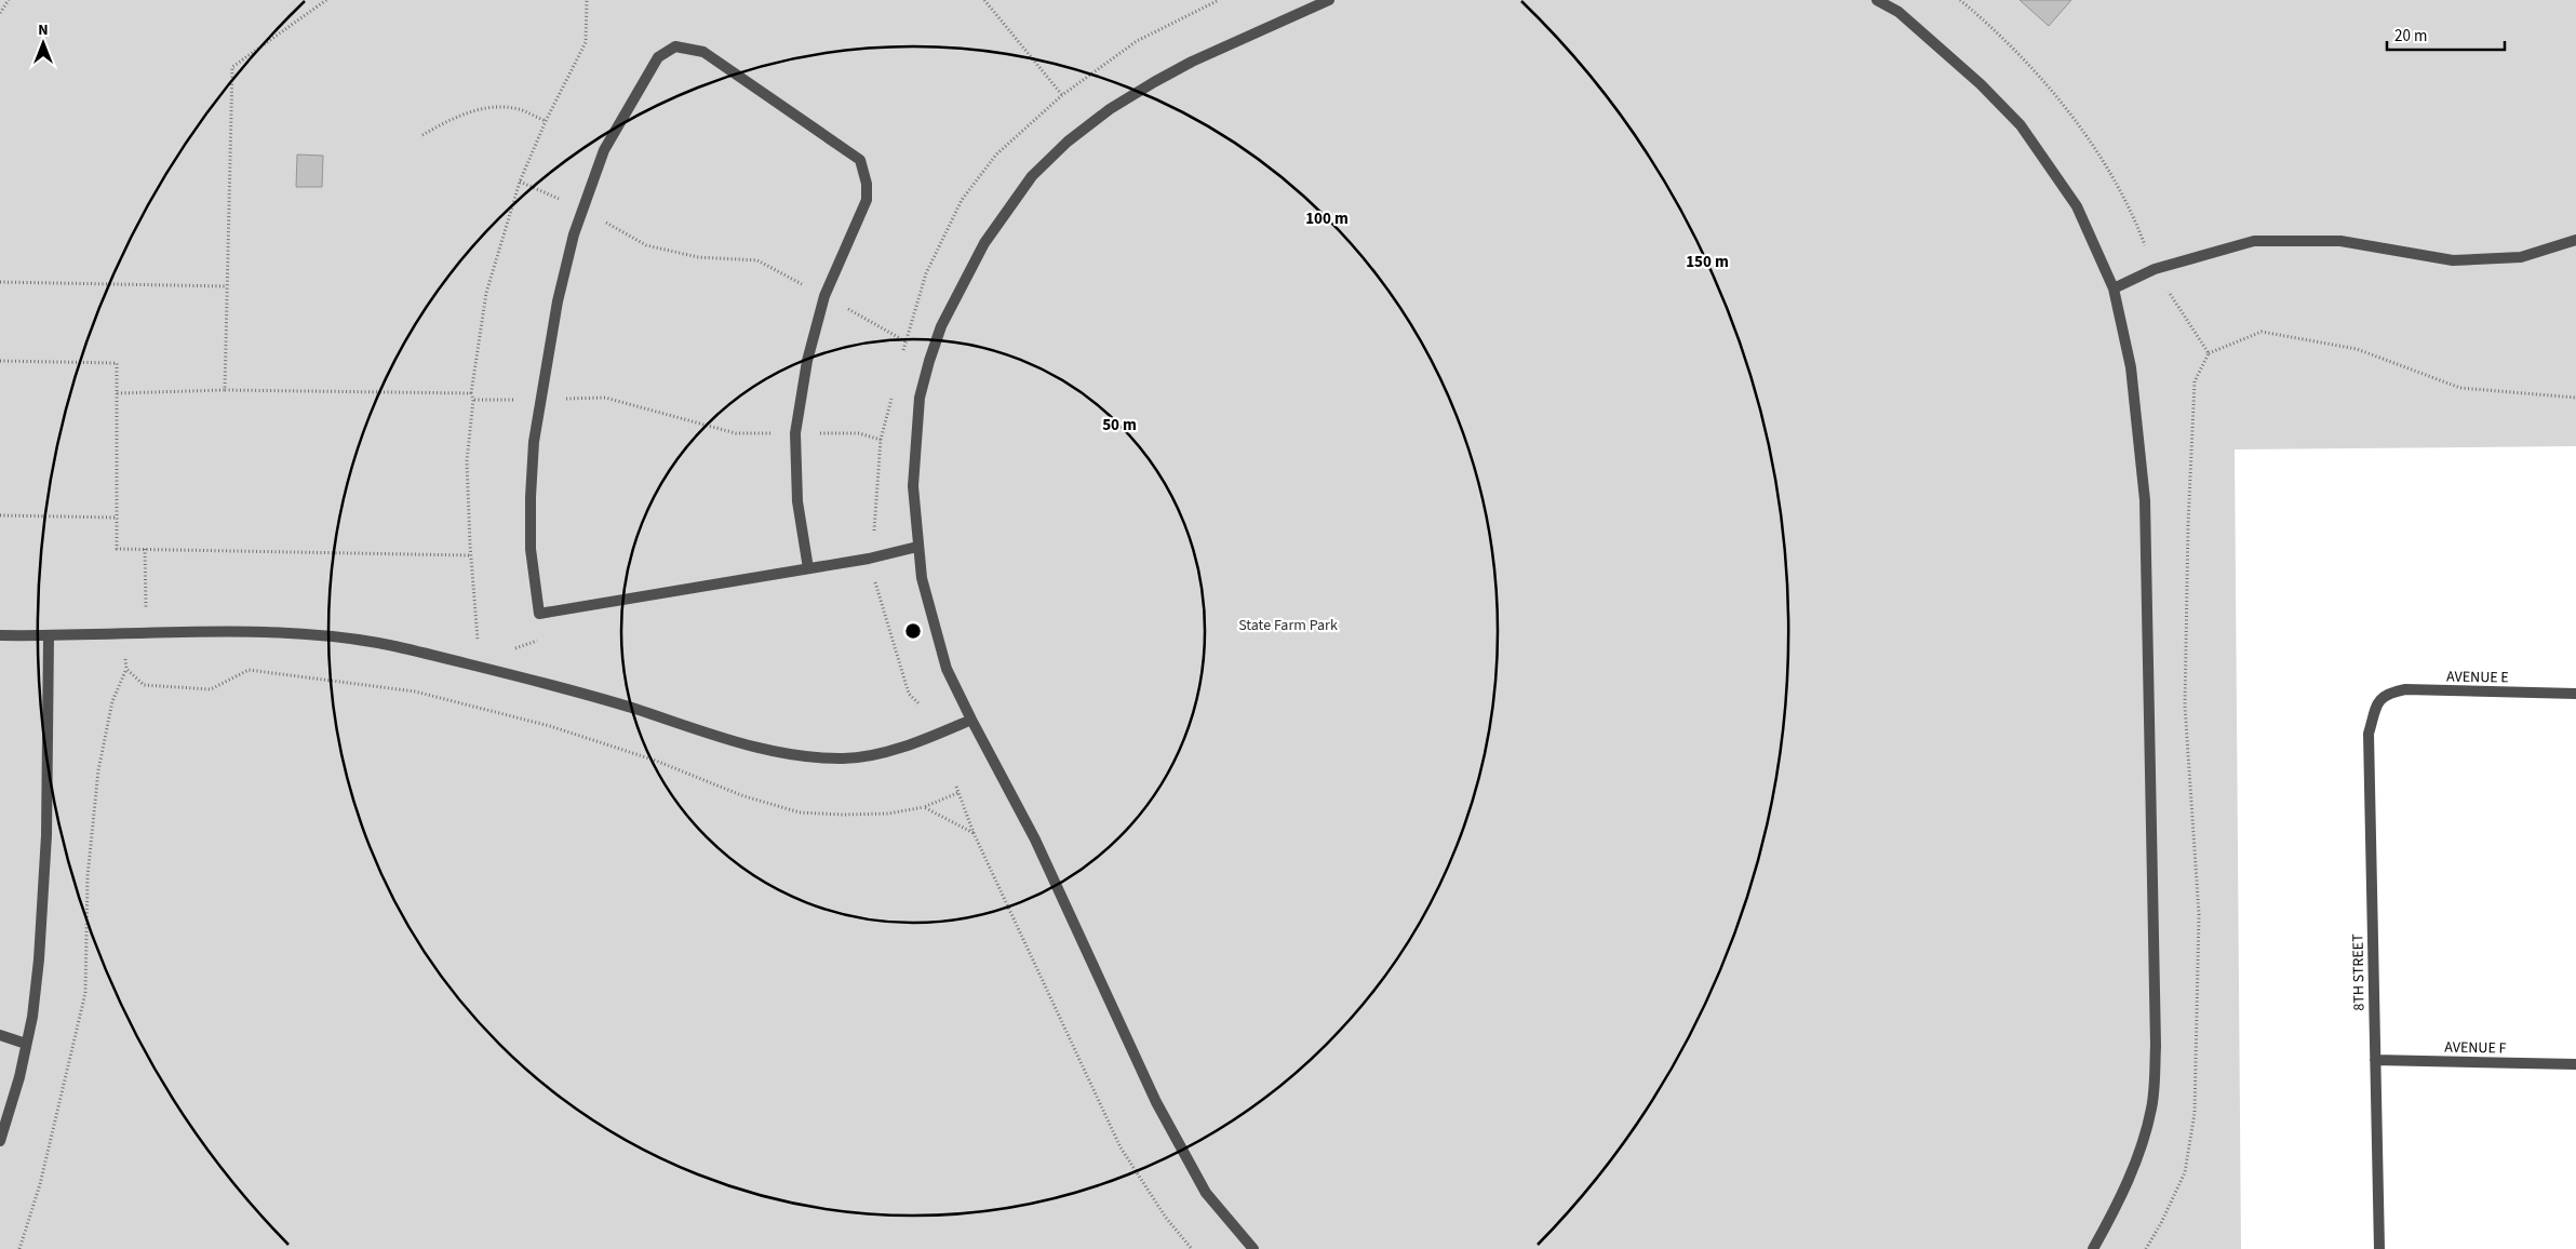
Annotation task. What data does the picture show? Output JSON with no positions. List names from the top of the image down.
{
  "streets": {
    "street": ["AVENUE E", "8TH STREET", "AVENUE F"]
  },
  "crossings": [
    ["AVENUE E", "8TH STREET"],
    ["8TH STREET", "AVENUE F"]
  ],
  "parks": ["State Farm Park"],
  "scale_bar": "20 m",
  "north": "top",
  "rings": ["100 m", "150 m", "50 m"]
}
